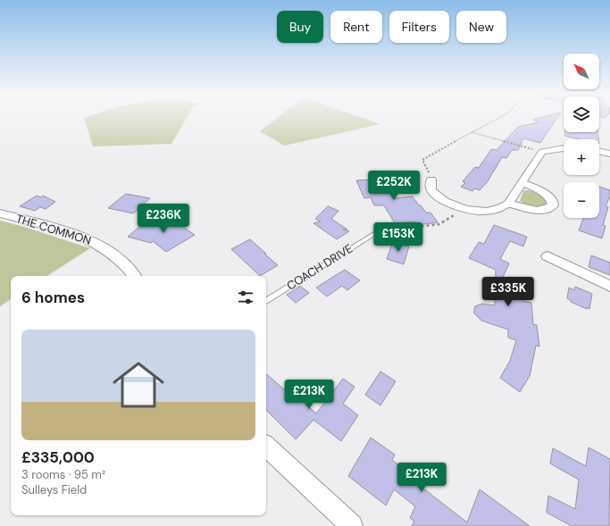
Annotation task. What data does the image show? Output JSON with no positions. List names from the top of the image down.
{
  "streets": {
    "street": ["THE COMMON"],
    "lane": ["COACH DRIVE"]
  },
  "north": "top left",
  "page": {
    "chip": [
      "Buy",
      "Rent",
      "Filters",
      "New"
    ],
    "map_buttons": ["+", "−"],
    "price": [
      "£252K",
      "£236K",
      "£153K",
      "£335K",
      "£213K",
      "£213K"
    ],
    "heading": "6 homes",
    "list": [
      {
        "name": "£335,000",
        "note": "3 rooms · 95 m² · Sulleys Field"
      }
    ]
  }
}
